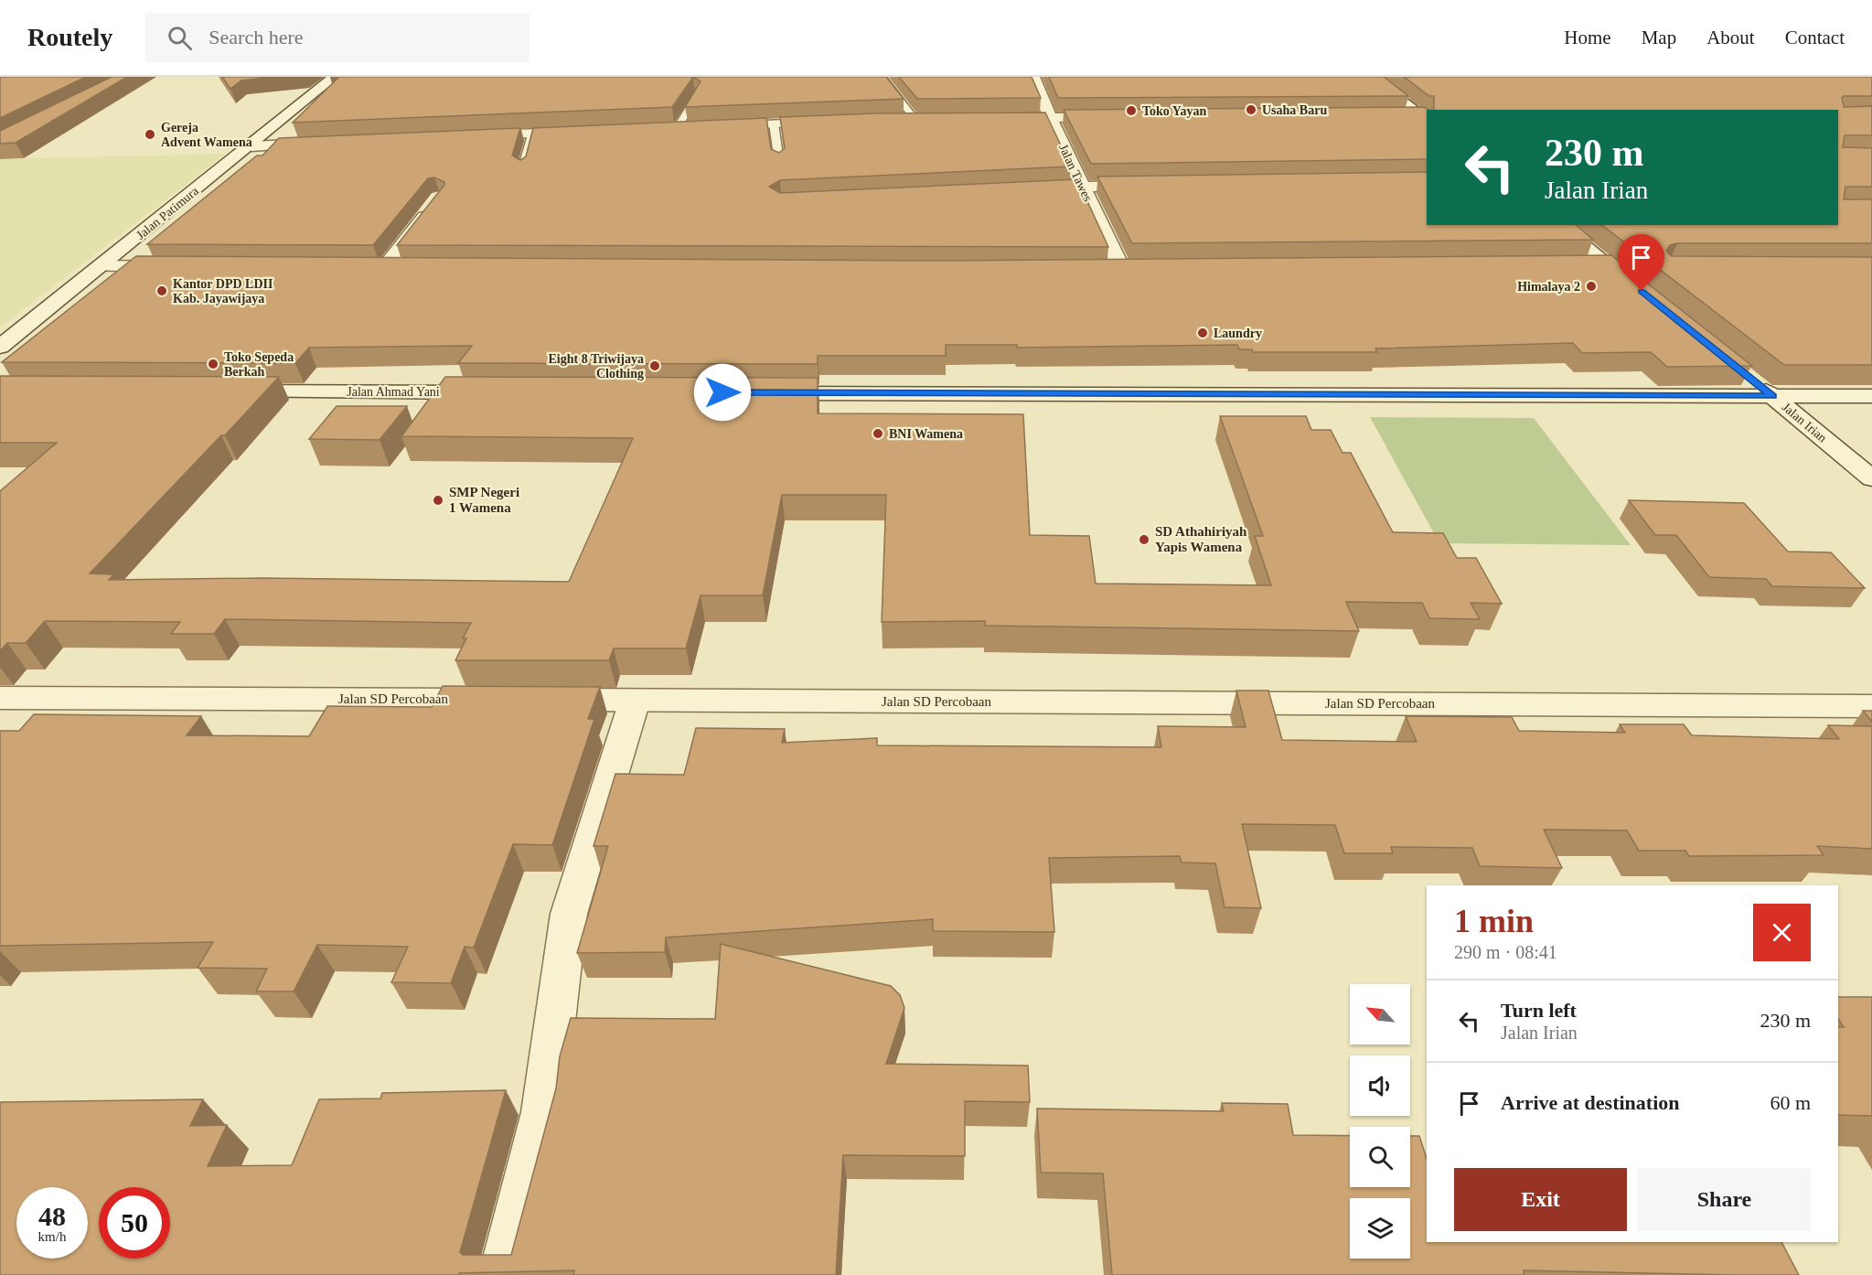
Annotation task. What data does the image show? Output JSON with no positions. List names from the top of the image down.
{
  "streets": {
    "street": [
      "Jalan Tawes",
      "Jalan Patimura",
      "Jalan Ahmad Yani",
      "Jalan Irian",
      "Jalan SD Percobaan"
    ]
  },
  "places": [
    "Usaha Baru",
    "Toko Yayan",
    "Gereja Advent Wamena",
    "Himalaya 2",
    "Kantor DPD LDII Kab. Jayawijaya",
    "Laundry",
    "Toko Sepeda Berkah",
    "Eight 8 Triwijaya Clothing",
    "BNI Wamena",
    "SMP Negeri 1 Wamena",
    "SD Athahiriyah Yapis Wamena"
  ],
  "north": "top left",
  "page": {
    "header": "Routely",
    "search": "Search here",
    "nav": [
      "Home",
      "Map",
      "About",
      "Contact"
    ],
    "turn": ["230 m", "Jalan Irian"],
    "heading": ["1 min", "290 m · 08:41"],
    "list": [
      {
        "name": "Turn left",
        "note": "Jalan Irian",
        "value": "230 m"
      },
      {
        "name": "Arrive at destination",
        "value": "60 m"
      }
    ],
    "buttons": ["Exit", "Share"],
    "speed": "48 km/h",
    "limit": "50"
  }
}
